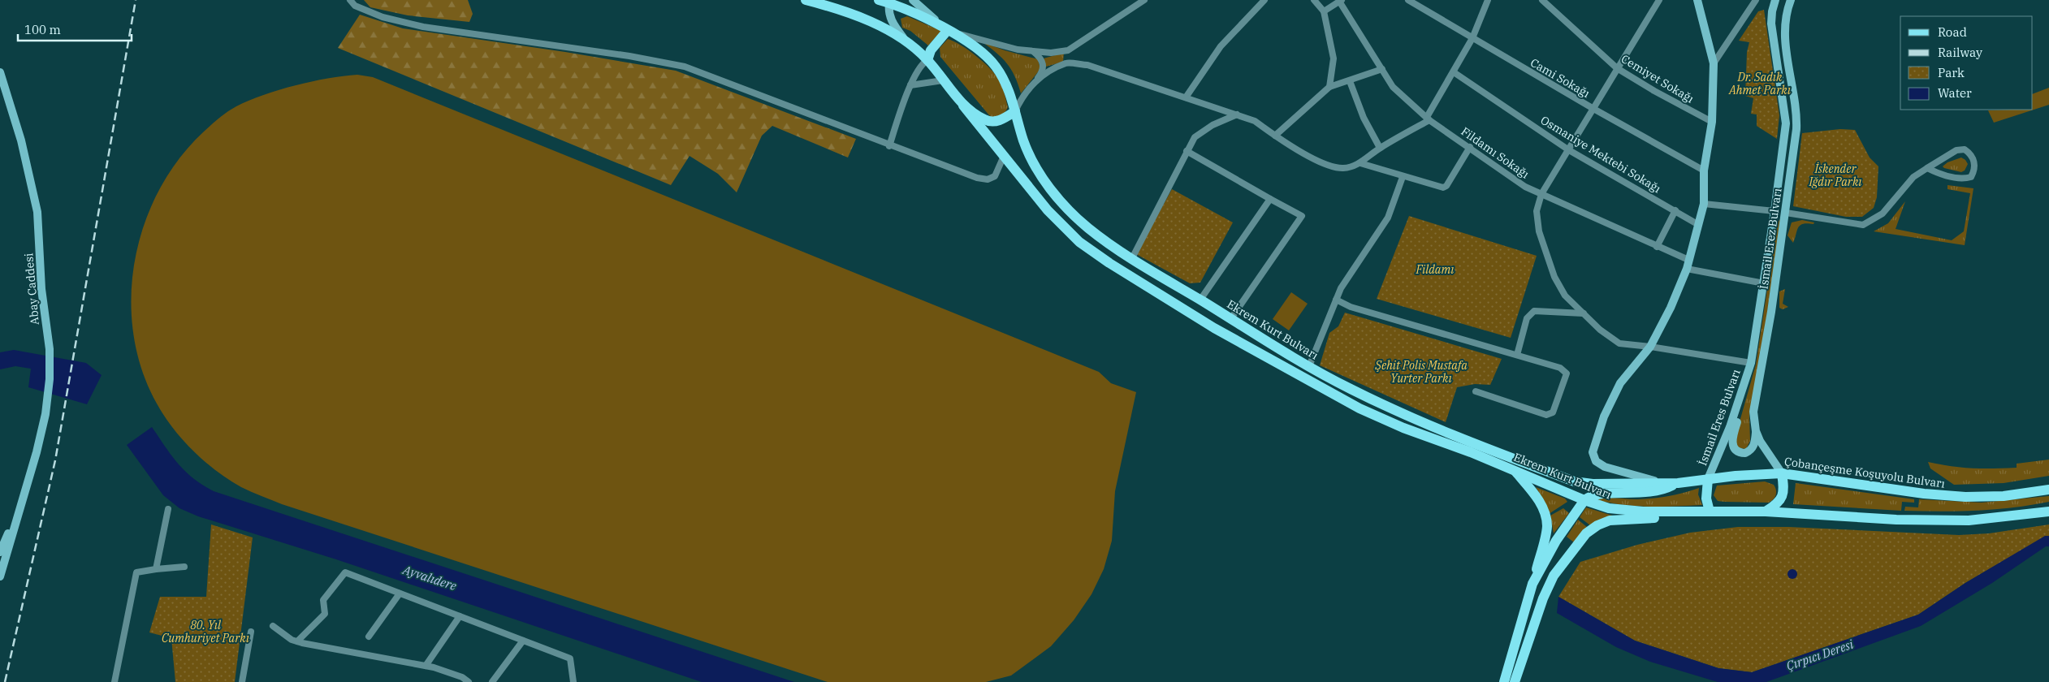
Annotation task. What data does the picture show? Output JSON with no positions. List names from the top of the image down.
{
  "streets": {
    "main road": ["Ekrem Kurt Bulvarı", "Çobançeşme Koşuyolu Bulvarı"],
    "street": [
      "Cami Sokağı",
      "Cemiyet Sokağı",
      "Fildamı Sokağı",
      "Osmaniye Mektebi Sokağı",
      "İsmail Erez Bulvarı",
      "Abay Caddesi",
      "İsmail Eres Bulvarı"
    ]
  },
  "crossings": [
    ["İsmail Erez Bulvarı", "İsmail Eres Bulvarı"],
    ["İsmail Erez Bulvarı", "Çobançeşme Koşuyolu Bulvarı"],
    ["Ekrem Kurt Bulvarı", "Çobançeşme Koşuyolu Bulvarı"],
    ["İsmail Eres Bulvarı", "Çobançeşme Koşuyolu Bulvarı"]
  ],
  "water": ["Ayvalıdere", "Çırpıcı Deresi"],
  "parks": [
    "Dr. Sadık Ahmet Parkı",
    "İskender Iğdır Parkı",
    "Fildamı",
    "Şehit Polis Mustafa Yurter Parkı",
    "80. Yıl Cumhuriyet Parkı"
  ],
  "legend": [
    "Road",
    "Railway",
    "Park",
    "Water"
  ],
  "scale_bar": "100 m"
}
